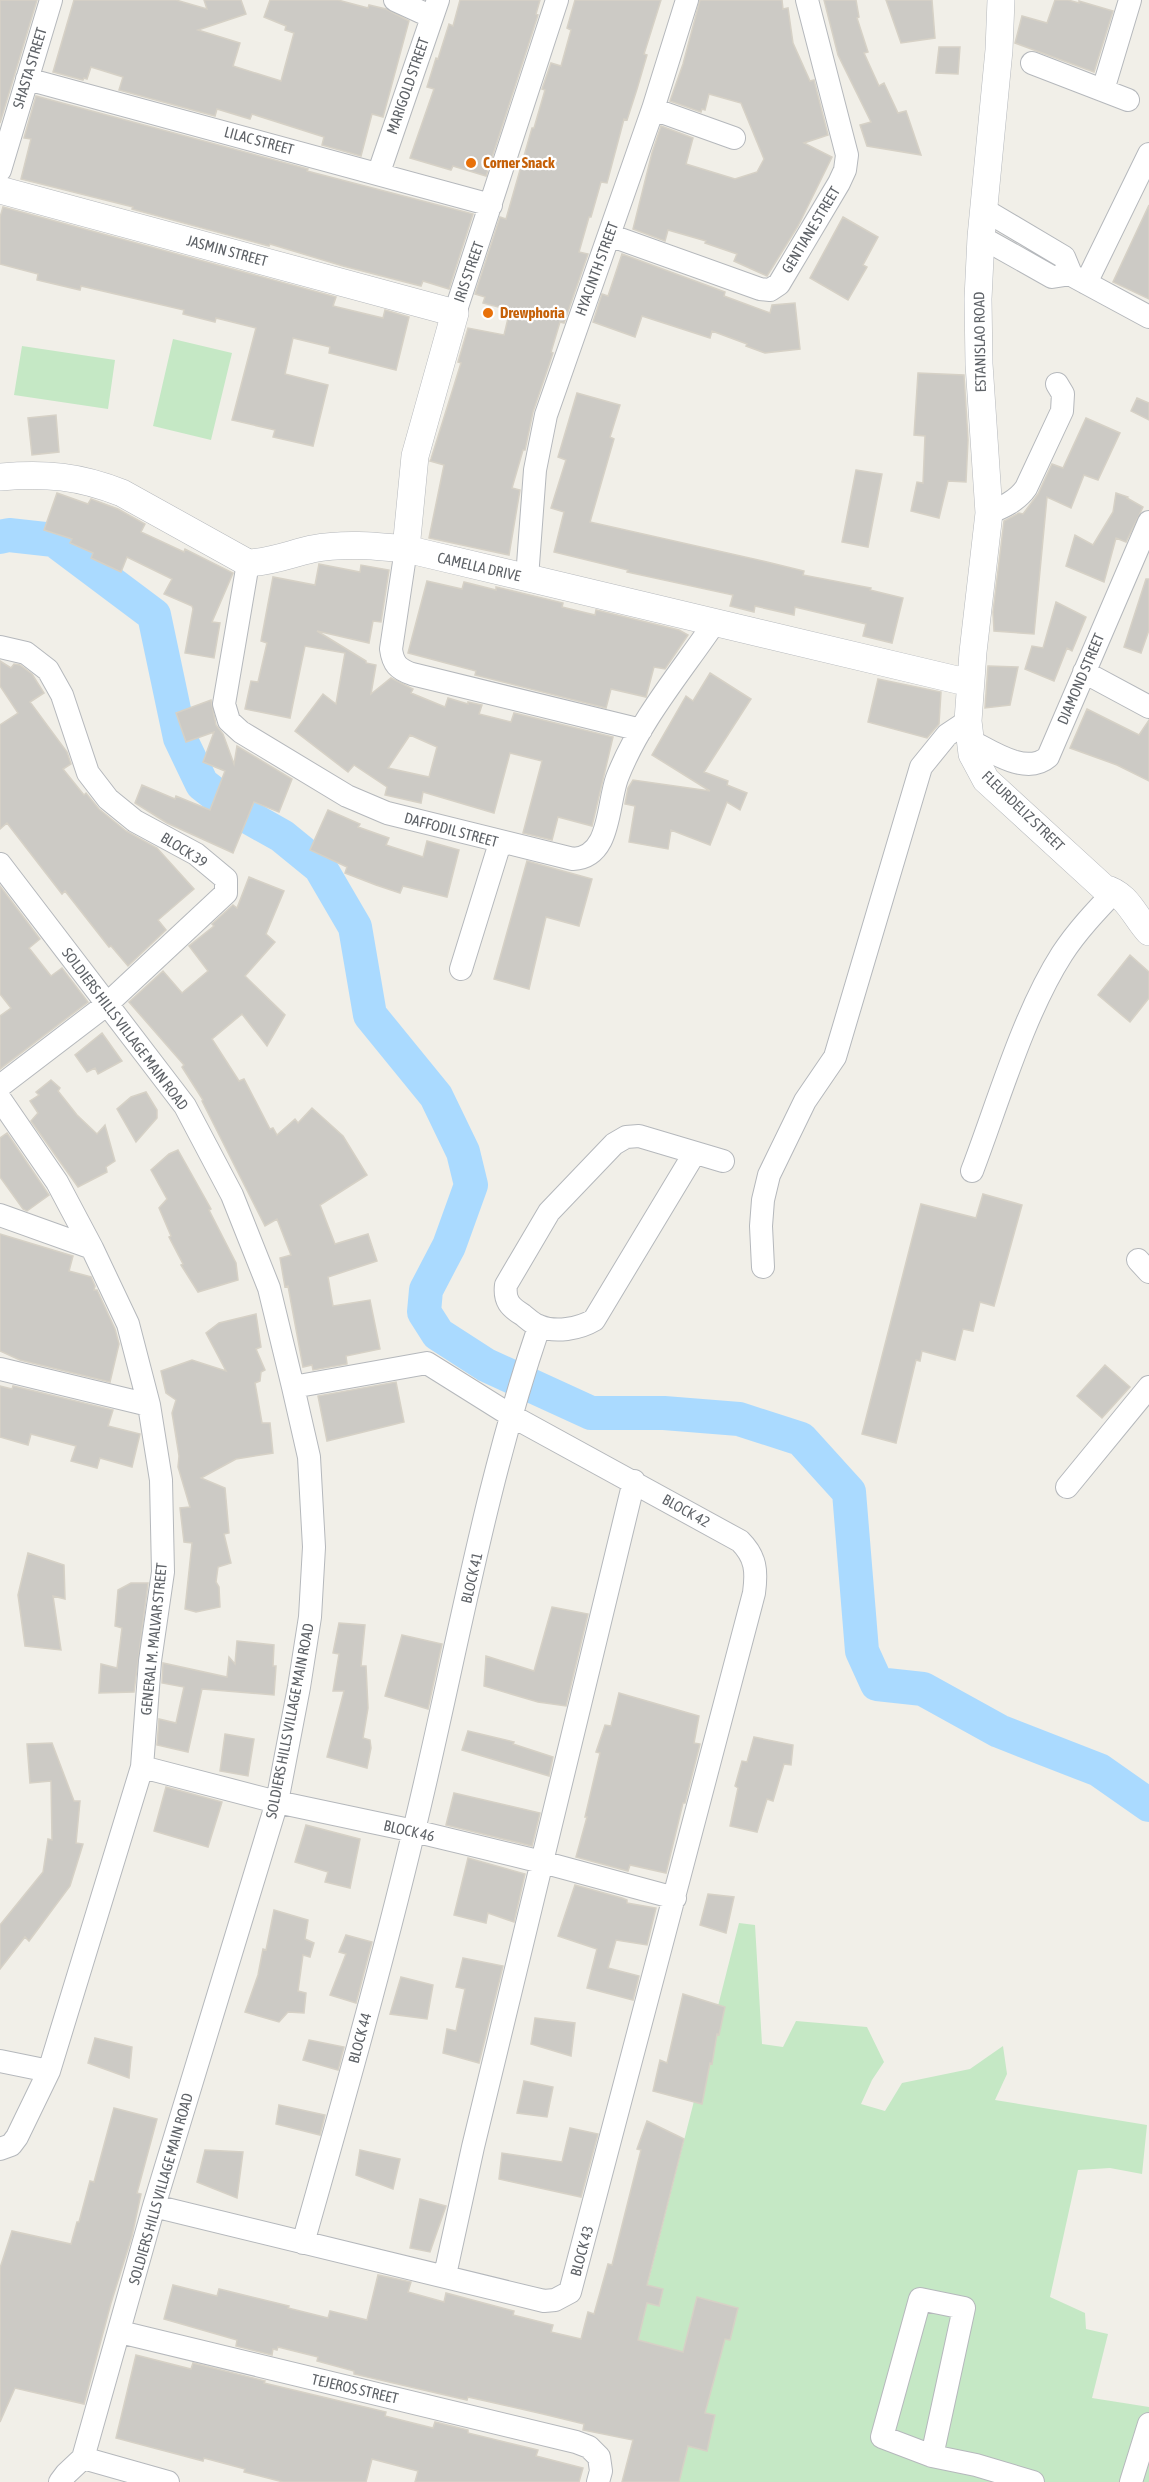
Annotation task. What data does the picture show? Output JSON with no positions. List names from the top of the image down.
{
  "streets": {
    "street": [
      "SHASTA STREET",
      "MARIGOLD STREET",
      "LILAC STREET",
      "GENTIANE STREET",
      "JASMIN STREET",
      "HYACINTH STREET",
      "IRIS STREET",
      "ESTANISLAO ROAD",
      "CAMELLA DRIVE",
      "DIAMOND STREET",
      "FLEURDELIZ STREET",
      "DAFFODIL STREET",
      "BLOCK 39",
      "SOLDIERS HILLS VILLAGE MAIN ROAD",
      "BLOCK 42",
      "BLOCK 41",
      "GENERAL M. MALVAR STREET",
      "BLOCK 46",
      "BLOCK 44",
      "BLOCK 43",
      "TEJEROS STREET"
    ]
  },
  "crossings": [
    ["SHASTA STREET", "LILAC STREET"],
    ["MARIGOLD STREET", "LILAC STREET"],
    ["LILAC STREET", "IRIS STREET"],
    ["GENTIANE STREET", "HYACINTH STREET"],
    ["JASMIN STREET", "IRIS STREET"],
    ["HYACINTH STREET", "CAMELLA DRIVE"],
    ["IRIS STREET", "CAMELLA DRIVE"],
    ["ESTANISLAO ROAD", "CAMELLA DRIVE"],
    ["ESTANISLAO ROAD", "FLEURDELIZ STREET"],
    ["CAMELLA DRIVE", "FLEURDELIZ STREET"],
    ["CAMELLA DRIVE", "DAFFODIL STREET"],
    ["DIAMOND STREET", "FLEURDELIZ STREET"],
    ["BLOCK 39", "SOLDIERS HILLS VILLAGE MAIN ROAD"],
    ["SOLDIERS HILLS VILLAGE MAIN ROAD", "BLOCK 42"],
    ["SOLDIERS HILLS VILLAGE MAIN ROAD", "BLOCK 46"],
    ["SOLDIERS HILLS VILLAGE MAIN ROAD", "BLOCK 43"],
    ["SOLDIERS HILLS VILLAGE MAIN ROAD", "TEJEROS STREET"],
    ["BLOCK 42", "BLOCK 41"],
    ["BLOCK 42", "BLOCK 46"],
    ["BLOCK 42", "BLOCK 43"],
    ["BLOCK 41", "BLOCK 46"],
    ["BLOCK 41", "BLOCK 44"],
    ["GENERAL M. MALVAR STREET", "BLOCK 46"],
    ["BLOCK 46", "BLOCK 44"],
    ["BLOCK 46", "BLOCK 43"],
    ["BLOCK 44", "BLOCK 43"]
  ],
  "places": ["Corner Snack", "Drewphoria"]
}
